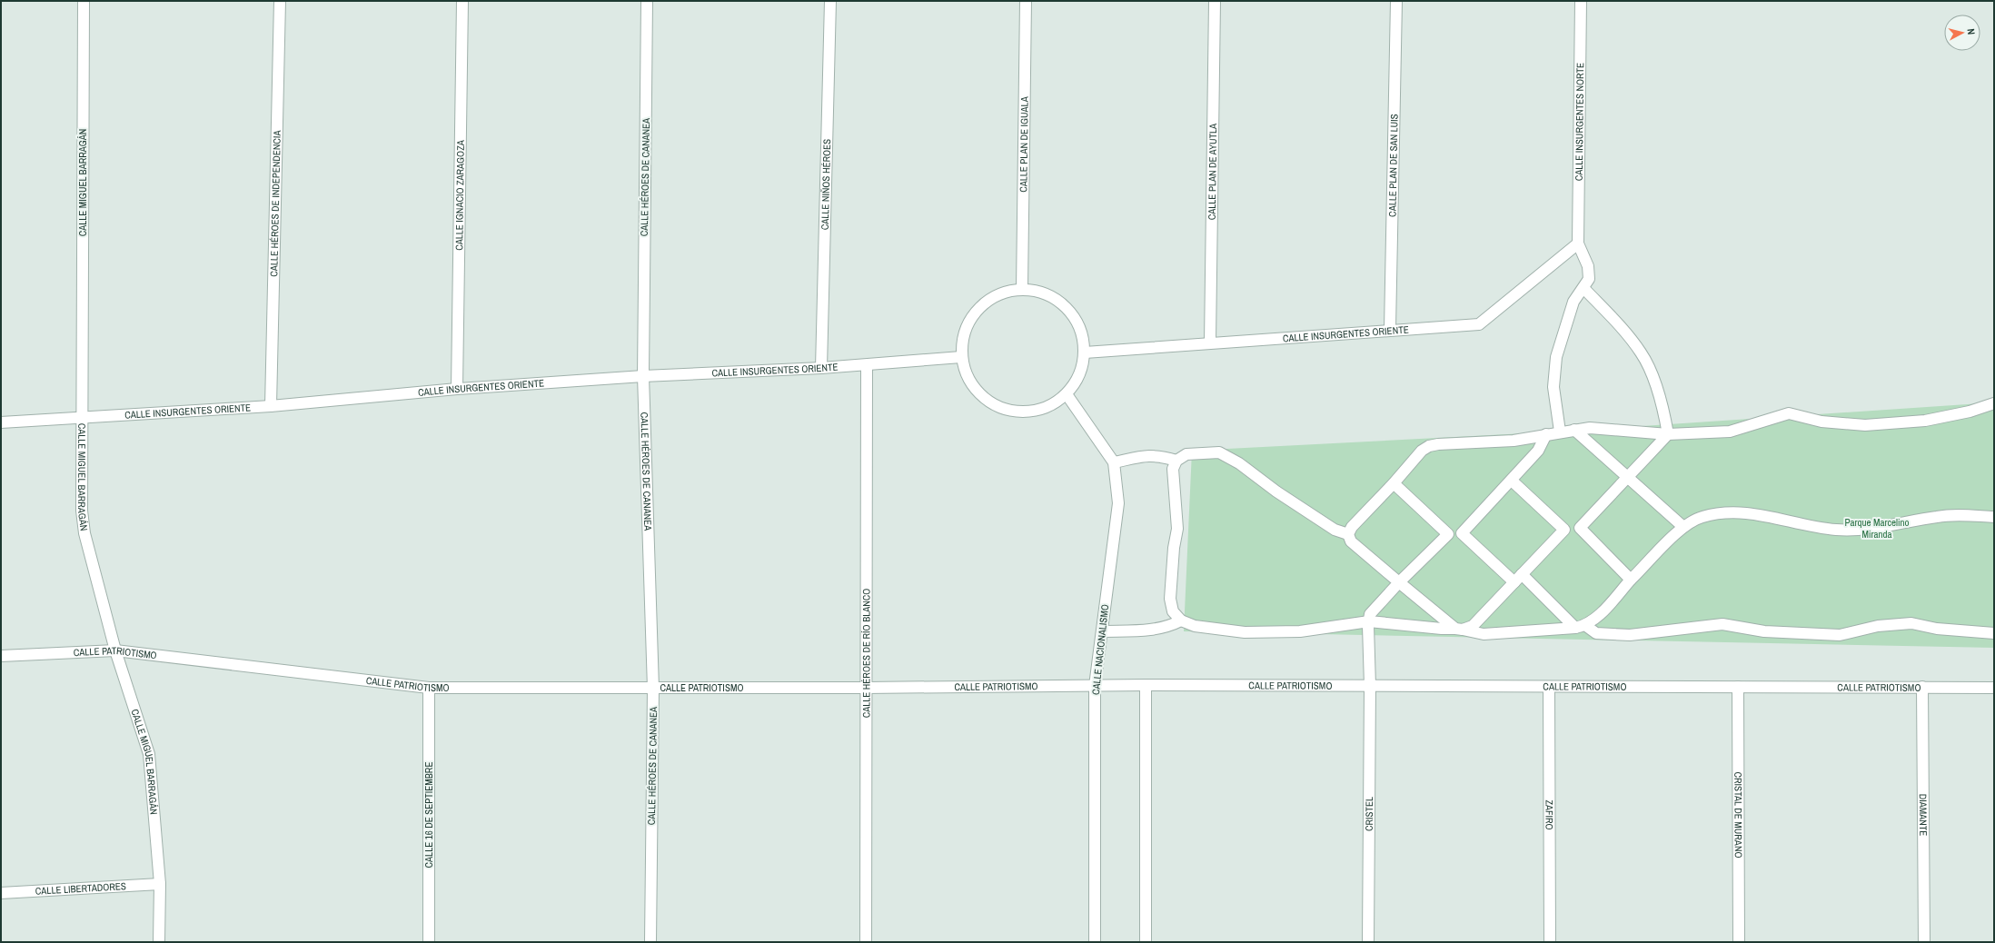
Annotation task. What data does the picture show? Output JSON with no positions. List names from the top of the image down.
{
  "streets": {
    "street": [
      "CALLE INSURGENTES NORTE",
      "CALLE PLAN DE IGUALA",
      "CALLE PLAN DE SAN LUIS",
      "CALLE PLAN DE AYUTLA",
      "CALLE HÉROES DE CANANEA",
      "CALLE MIGUEL BARRAGÁN",
      "CALLE NIÑOS HÉROES",
      "CALLE IGNACIO ZARAGOZA",
      "CALLE HÉROES DE INDEPENDENCIA",
      "CALLE INSURGENTES ORIENTE",
      "CALLE NACIONALISMO",
      "CALLE HÉROES DE RÍO BLANCO",
      "CALLE PATRIOTISMO",
      "CRISTEL",
      "CRISTAL DE MURANO",
      "CALLE 16 DE SEPTIEMBRE",
      "ZAFIRO",
      "DIAMANTE",
      "CALLE LIBERTADORES"
    ]
  },
  "crossings": [
    ["CALLE INSURGENTES NORTE", "CALLE INSURGENTES ORIENTE"],
    ["CALLE PLAN DE IGUALA", "CALLE INSURGENTES ORIENTE"],
    ["CALLE PLAN DE IGUALA", "CALLE NACIONALISMO"],
    ["CALLE PLAN DE SAN LUIS", "CALLE INSURGENTES ORIENTE"],
    ["CALLE PLAN DE AYUTLA", "CALLE INSURGENTES ORIENTE"],
    ["CALLE HÉROES DE CANANEA", "CALLE INSURGENTES ORIENTE"],
    ["CALLE HÉROES DE CANANEA", "CALLE PATRIOTISMO"],
    ["CALLE MIGUEL BARRAGÁN", "CALLE INSURGENTES ORIENTE"],
    ["CALLE MIGUEL BARRAGÁN", "CALLE PATRIOTISMO"],
    ["CALLE MIGUEL BARRAGÁN", "CALLE LIBERTADORES"],
    ["CALLE NIÑOS HÉROES", "CALLE INSURGENTES ORIENTE"],
    ["CALLE IGNACIO ZARAGOZA", "CALLE INSURGENTES ORIENTE"],
    ["CALLE HÉROES DE INDEPENDENCIA", "CALLE INSURGENTES ORIENTE"],
    ["CALLE INSURGENTES ORIENTE", "CALLE NACIONALISMO"],
    ["CALLE INSURGENTES ORIENTE", "CALLE HÉROES DE RÍO BLANCO"],
    ["CALLE NACIONALISMO", "CALLE PATRIOTISMO"],
    ["CALLE HÉROES DE RÍO BLANCO", "CALLE PATRIOTISMO"],
    ["CALLE PATRIOTISMO", "CRISTEL"],
    ["CALLE PATRIOTISMO", "CRISTAL DE MURANO"],
    ["CALLE PATRIOTISMO", "CALLE 16 DE SEPTIEMBRE"],
    ["CALLE PATRIOTISMO", "ZAFIRO"],
    ["CALLE PATRIOTISMO", "DIAMANTE"]
  ],
  "parks": ["Parque Marcelino Miranda"],
  "north": "right"
}
